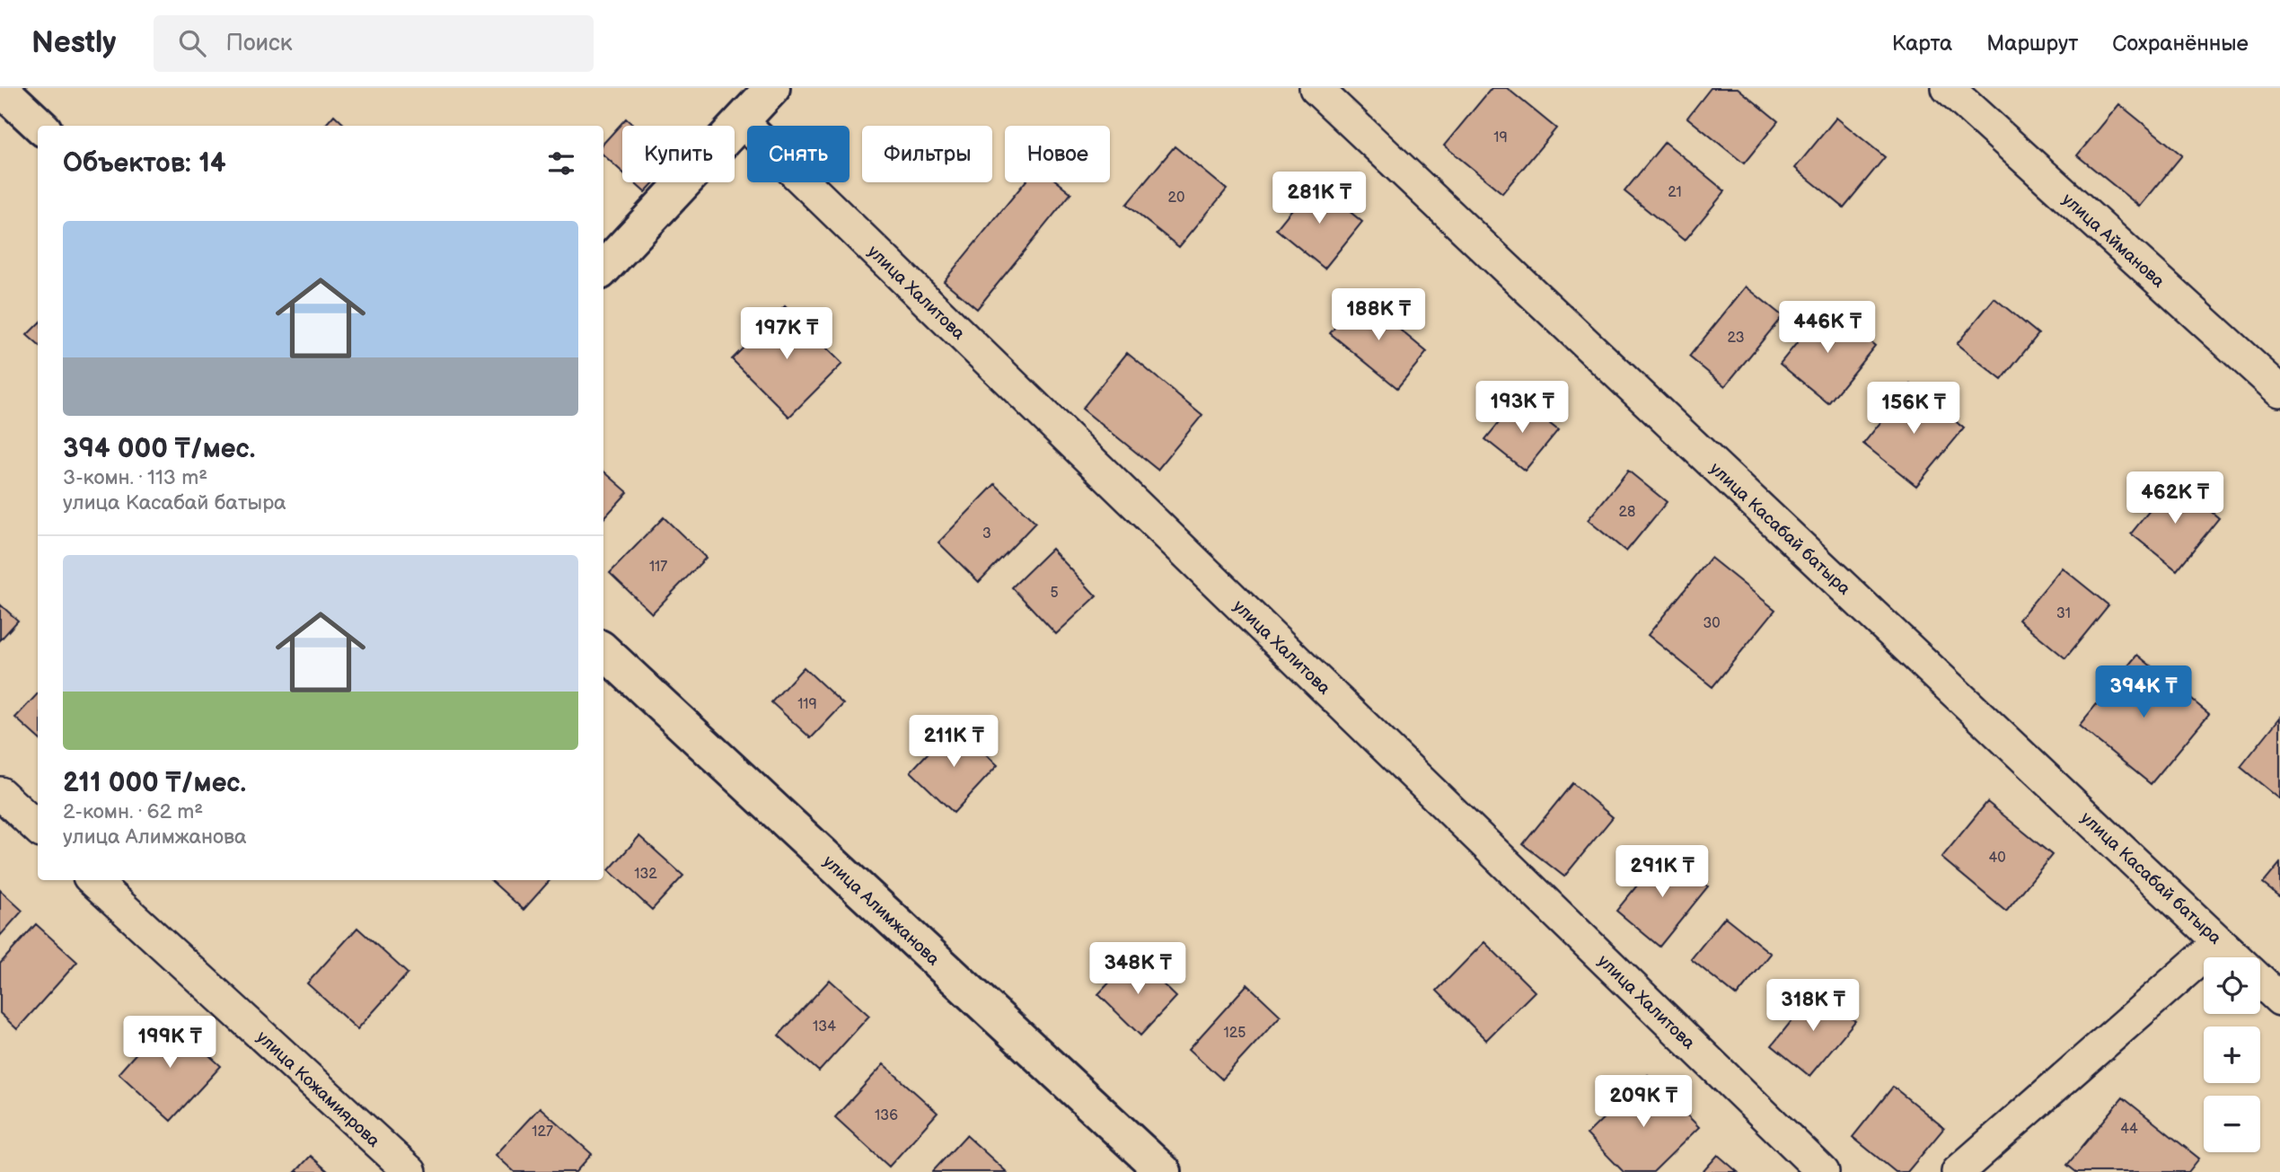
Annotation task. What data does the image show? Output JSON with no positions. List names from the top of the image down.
{
  "streets": {
    "street": [
      "улица Айманова",
      "улица Халитова",
      "улица Касабай батыра",
      "улица Алимжанова",
      "улица Кожамиярова"
    ]
  },
  "house_numbers": [
    "19",
    "21",
    "20",
    "23",
    "28",
    "3",
    "117",
    "5",
    "31",
    "30",
    "119",
    "40",
    "132",
    "134",
    "125",
    "136",
    "44",
    "127"
  ],
  "page": {
    "header": "Nestly",
    "search": "Поиск",
    "nav": ["Карта", "Маршрут", "Сохранённые"],
    "chip": [
      "Купить",
      "Снять",
      "Фильтры",
      "Новое"
    ],
    "heading": "Объектов: 14",
    "price": [
      "281K ₸",
      "188K ₸",
      "446K ₸",
      "197K ₸",
      "193K ₸",
      "156K ₸",
      "462K ₸",
      "394K ₸",
      "211K ₸",
      "291K ₸",
      "348K ₸",
      "318K ₸",
      "199K ₸",
      "209K ₸"
    ],
    "list": [
      {
        "name": "394 000 ₸/мес.",
        "note": "3-комн. · 113 m² · улица Касабай батыра"
      },
      {
        "name": "211 000 ₸/мес.",
        "note": "2-комн. · 62 m² · улица Алимжанова"
      }
    ],
    "map_buttons": ["+", "−"]
  }
}
